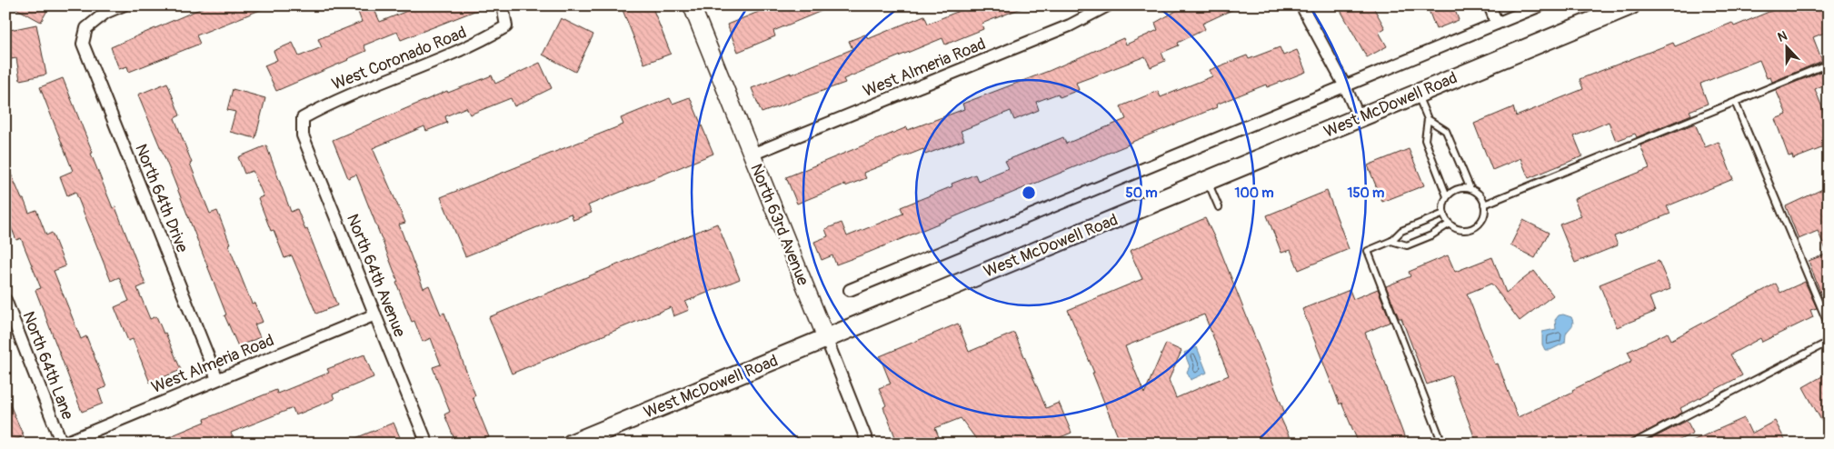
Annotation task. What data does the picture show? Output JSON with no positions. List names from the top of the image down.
{
  "streets": {
    "main road": ["West McDowell Road"],
    "street": [
      "West Coronado Road",
      "West Almeria Road",
      "North 64th Drive",
      "North 63rd Avenue",
      "North 64th Avenue",
      "North 64th Lane"
    ]
  },
  "crossings": [
    ["West Coronado Road", "North 64th Avenue"],
    ["West Almeria Road", "North 64th Drive"],
    ["West Almeria Road", "North 63rd Avenue"],
    ["West Almeria Road", "North 64th Avenue"],
    ["West Almeria Road", "North 64th Lane"],
    ["West McDowell Road", "North 63rd Avenue"]
  ],
  "north": "top",
  "rings": ["50 m", "100 m", "150 m"]
}
